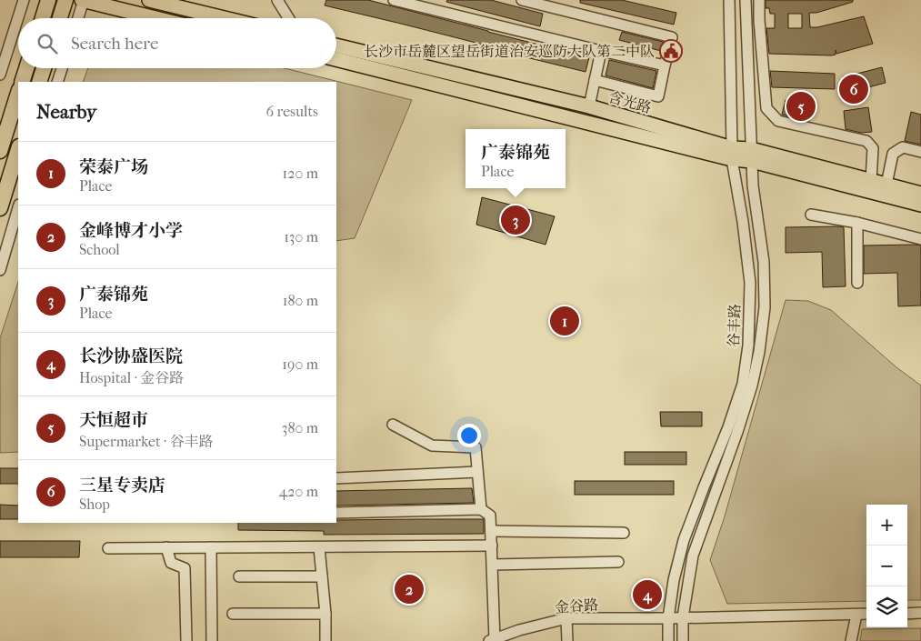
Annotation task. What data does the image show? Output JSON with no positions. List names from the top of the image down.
{
  "streets": {
    "main road": ["含光路"],
    "street": ["谷丰路", "金谷路"]
  },
  "crossings": [
    ["含光路", "谷丰路"],
    ["谷丰路", "金谷路"]
  ],
  "places": {
    "public building": ["长沙市岳麓区望岳街道治安巡防大队第二中队"]
  },
  "page": {
    "search": "Search here",
    "pins": [
      "6",
      "5",
      "3",
      "1",
      "2",
      "4"
    ],
    "heading": ["Nearby", "6 results"],
    "popup": ["广泰锦苑", "Place"],
    "list": [
      {
        "mark": "1",
        "name": "荣泰广场",
        "note": "Place",
        "value": "120 m"
      },
      {
        "mark": "2",
        "name": "金峰博才小学",
        "note": "School",
        "value": "130 m"
      },
      {
        "mark": "3",
        "name": "广泰锦苑",
        "note": "Place",
        "value": "180 m"
      },
      {
        "mark": "4",
        "name": "长沙协盛医院",
        "note": "Hospital · 金谷路",
        "value": "190 m"
      },
      {
        "mark": "5",
        "name": "天恒超市",
        "note": "Supermarket · 谷丰路",
        "value": "380 m"
      },
      {
        "mark": "6",
        "name": "三星专卖店",
        "note": "Shop",
        "value": "420 m"
      }
    ],
    "map_buttons": ["+", "−"]
  }
}
